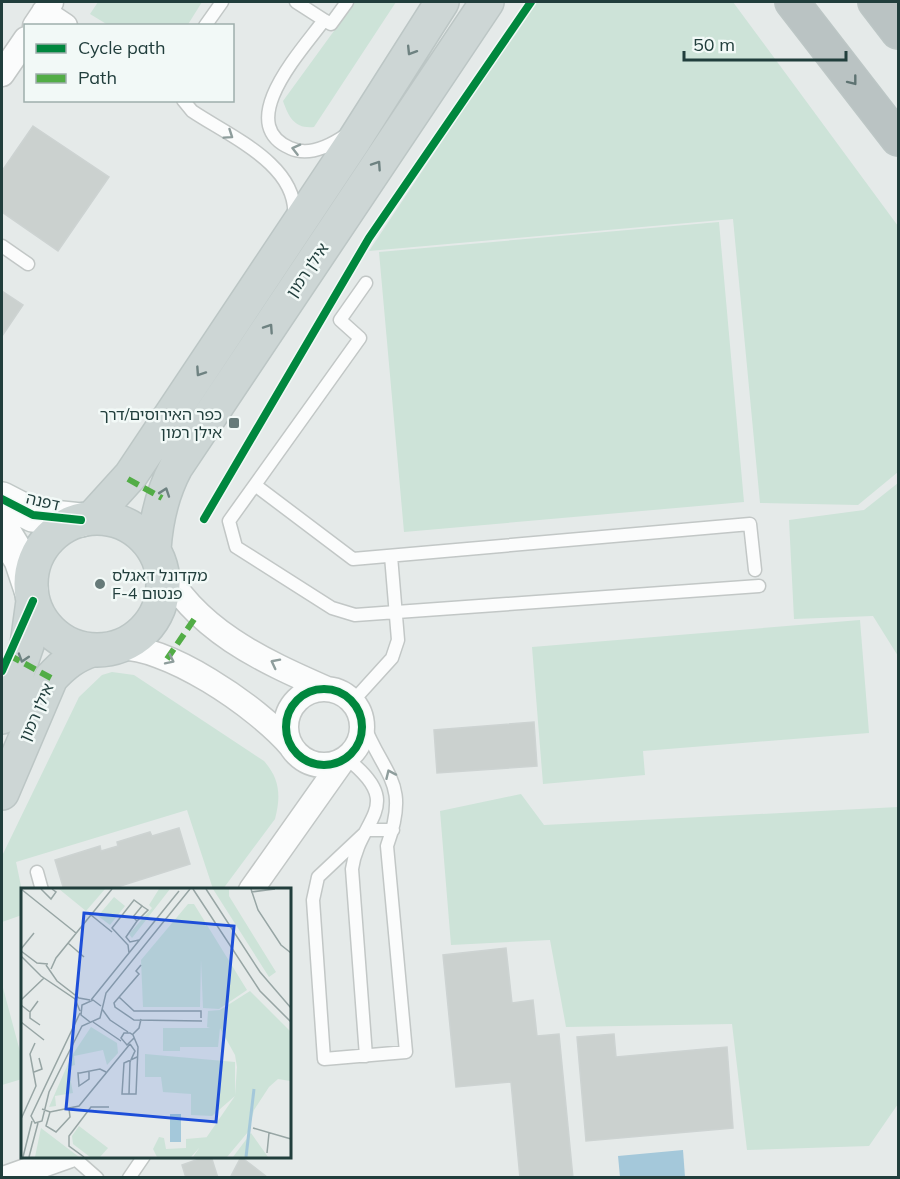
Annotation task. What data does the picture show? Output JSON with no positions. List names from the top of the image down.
{
  "streets": {
    "main road": ["אילן רמון"],
    "street": ["דפנה"]
  },
  "crossings": [
    ["אילן רמון", "דפנה"]
  ],
  "places": {
    "transit": ["כפר האירוסים/דרך אילן רמון"],
    "other": ["מקדונל דאגלס F-4 פנטום"]
  },
  "legend": ["Cycle path", "Path"],
  "scale_bar": "50 m"
}
